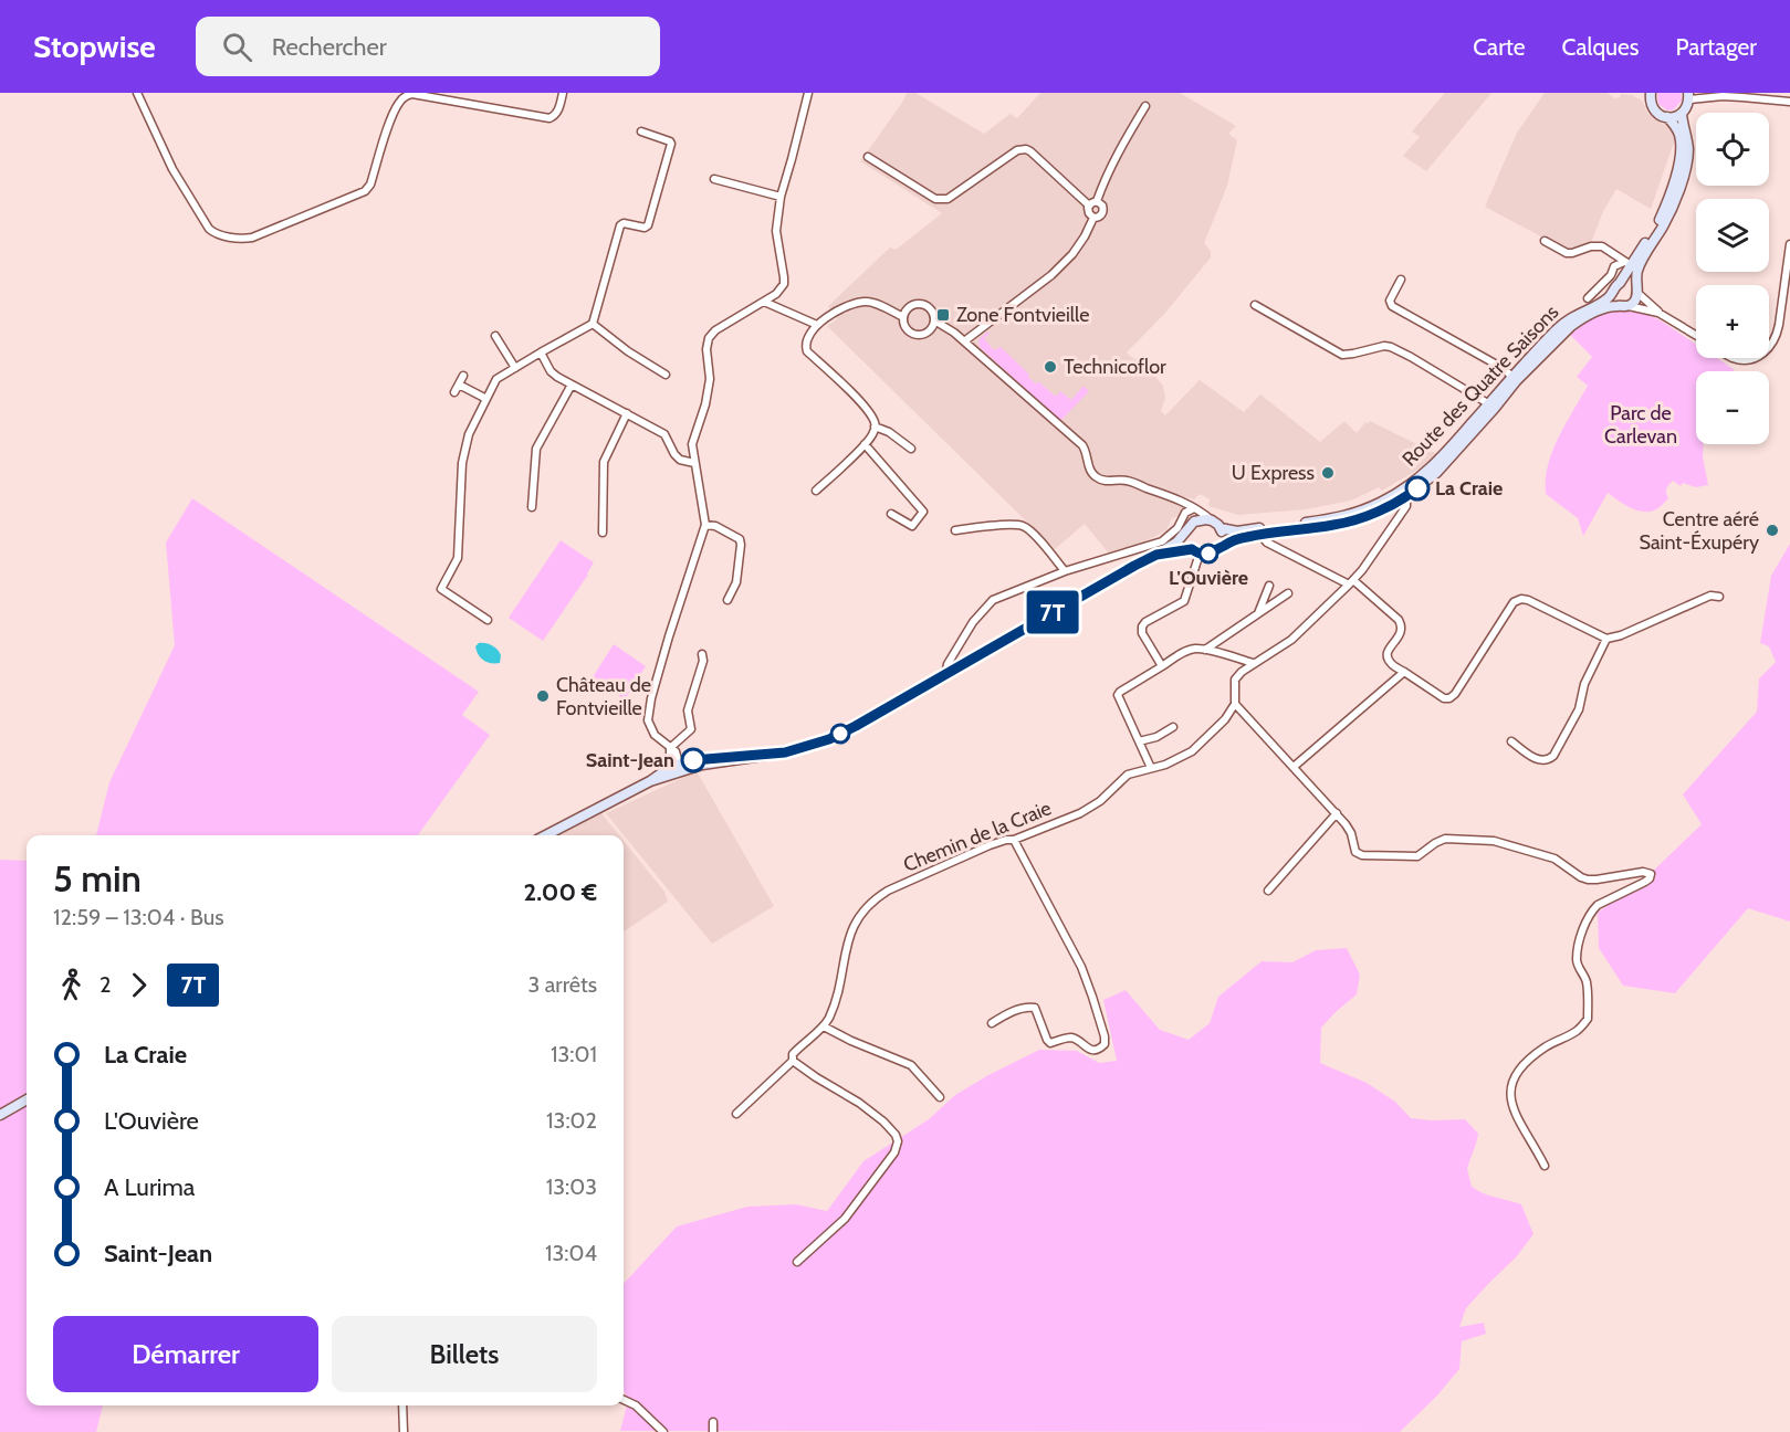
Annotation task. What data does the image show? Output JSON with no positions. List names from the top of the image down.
{
  "streets": {
    "main road": ["Route des Quatre Saisons"],
    "street": ["Chemin de la Craie"]
  },
  "crossings": [
    ["Route des Quatre Saisons", "Chemin de la Craie"]
  ],
  "parks": ["Parc de Carlevan"],
  "places": {
    "transit": ["Zone Fontvieille"],
    "other": [
      "Technicoflor",
      "U Express",
      "La Craie",
      "Centre aéré Saint-Éxupéry",
      "L'Ouvière",
      "Château de Fontvieille",
      "Saint-Jean"
    ]
  },
  "lines": ["bus line 7T"],
  "page": {
    "header": "Stopwise",
    "search": "Rechercher",
    "nav": ["Carte", "Calques", "Partager"],
    "on_map": "7T",
    "map_buttons": ["+", "−"],
    "heading": ["5 min", "12:59 – 13:04 · Bus", "2.00 €"],
    "legs": ["2", "7T", "3 arrêts"],
    "list": [
      {
        "name": "La Craie",
        "value": "13:01"
      },
      {
        "name": "L'Ouvière",
        "value": "13:02"
      },
      {
        "name": "A Lurima",
        "value": "13:03"
      },
      {
        "name": "Saint-Jean",
        "value": "13:04"
      }
    ],
    "buttons": ["Démarrer", "Billets"]
  }
}
